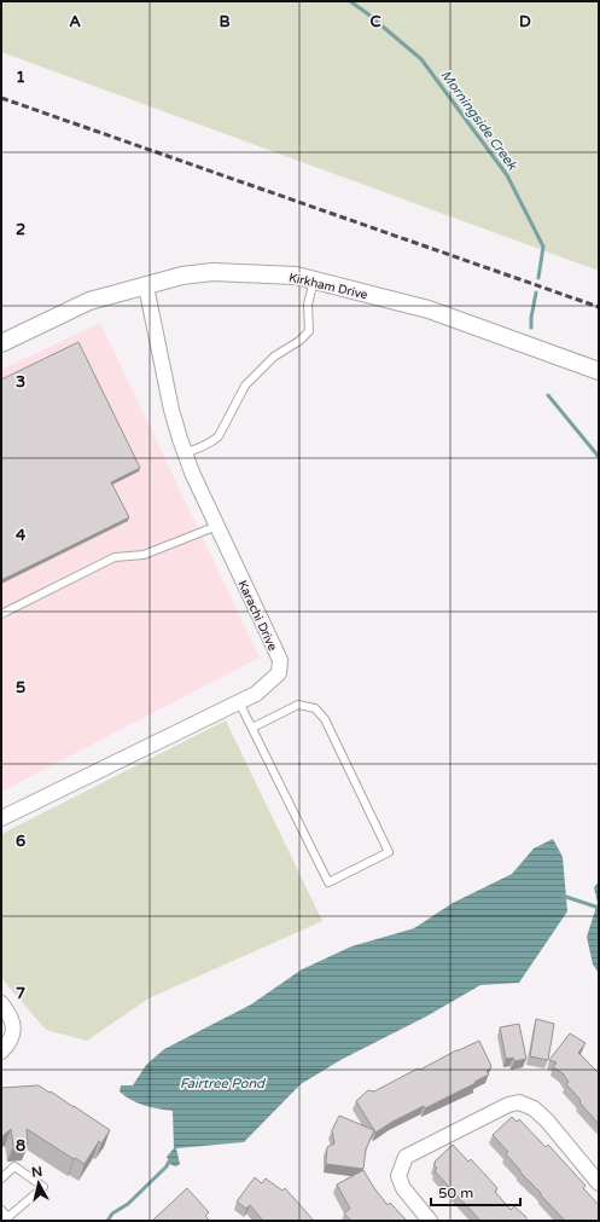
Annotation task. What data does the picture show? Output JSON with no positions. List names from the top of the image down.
{
  "streets": {
    "street": ["Kirkham Drive", "Karachi Drive"]
  },
  "crossings": [
    ["Kirkham Drive", "Karachi Drive"]
  ],
  "water": ["Morningside Creek", "Fairtree Pond"],
  "scale_bar": "50 m",
  "north": "top",
  "grid": {
    "columns": [
      "A",
      "B",
      "C",
      "D"
    ],
    "rows": [
      "1",
      "2",
      "3",
      "4",
      "5",
      "6",
      "7",
      "8"
    ]
  }
}
